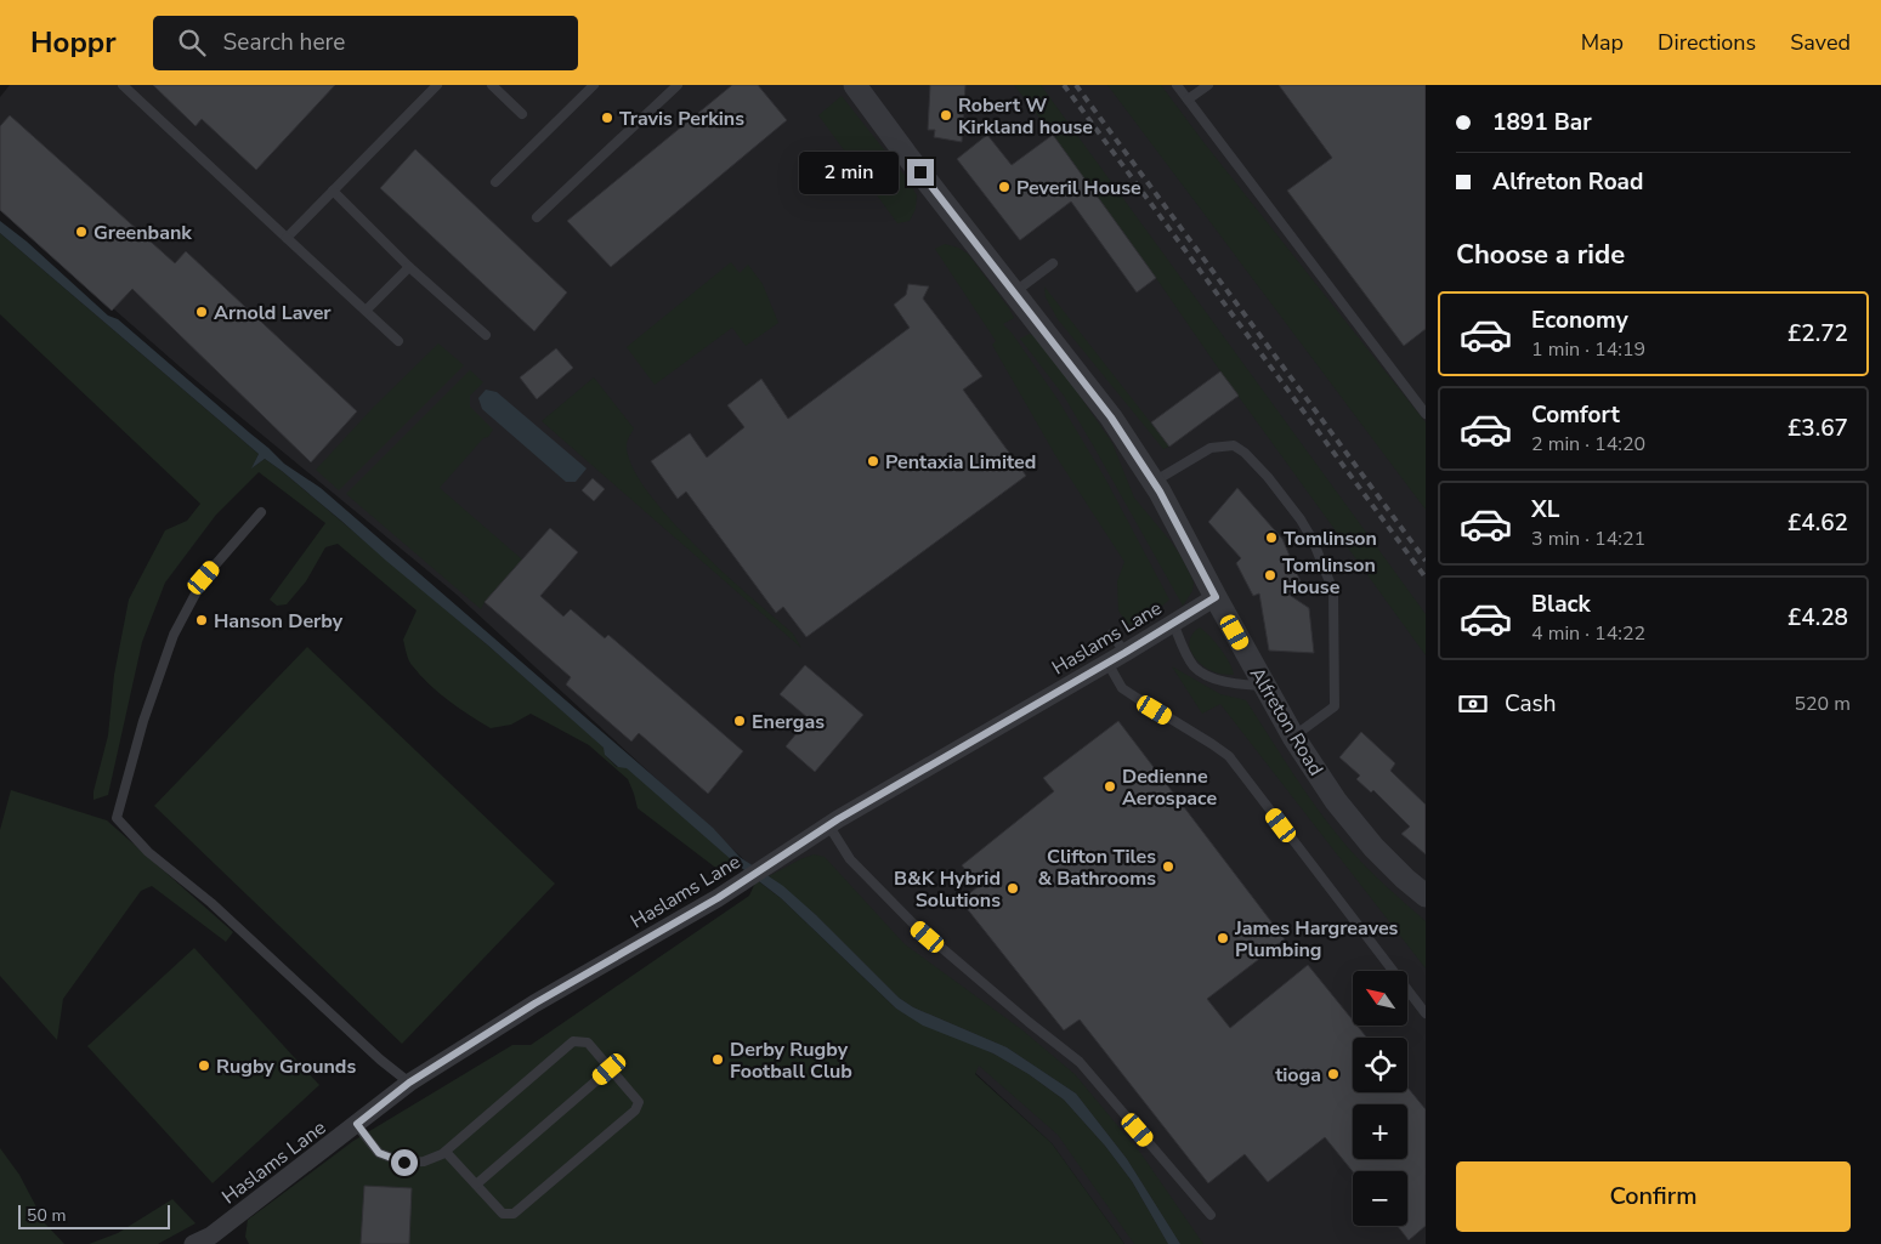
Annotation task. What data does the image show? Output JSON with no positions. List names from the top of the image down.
{
  "streets": {
    "street": ["Haslams Lane", "Alfreton Road"]
  },
  "crossings": [
    ["Haslams Lane", "Alfreton Road"]
  ],
  "places": [
    "Robert W Kirkland house",
    "Travis Perkins",
    "Peveril House",
    "Greenbank",
    "Arnold Laver",
    "Pentaxia Limited",
    "Tomlinson",
    "Tomlinson House",
    "Hanson Derby",
    "Energas",
    "Dedienne Aerospace",
    "Clifton Tiles & Bathrooms",
    "B&K Hybrid Solutions",
    "James Hargreaves Plumbing",
    "Derby Rugby Football Club",
    "Rugby Grounds",
    "tioga"
  ],
  "scale_bar": "50 m",
  "north": "top left",
  "page": {
    "header": "Hoppr",
    "search": "Search here",
    "nav": ["Map", "Directions", "Saved"],
    "banner": ["1891 Bar", "Alfreton Road"],
    "bubble": "2 min",
    "heading": "Choose a ride",
    "list": [
      {
        "name": "Economy",
        "note": "1 min · 14:19",
        "value": "£2.72"
      },
      {
        "name": "Comfort",
        "note": "2 min · 14:20",
        "value": "£3.67"
      },
      {
        "name": "XL",
        "note": "3 min · 14:21",
        "value": "£4.62"
      },
      {
        "name": "Black",
        "note": "4 min · 14:22",
        "value": "£4.28"
      }
    ],
    "pay": ["Cash", "520 m"],
    "map_buttons": ["+", "−"],
    "buttons": "Confirm",
    "scale": "50 m"
  }
}
